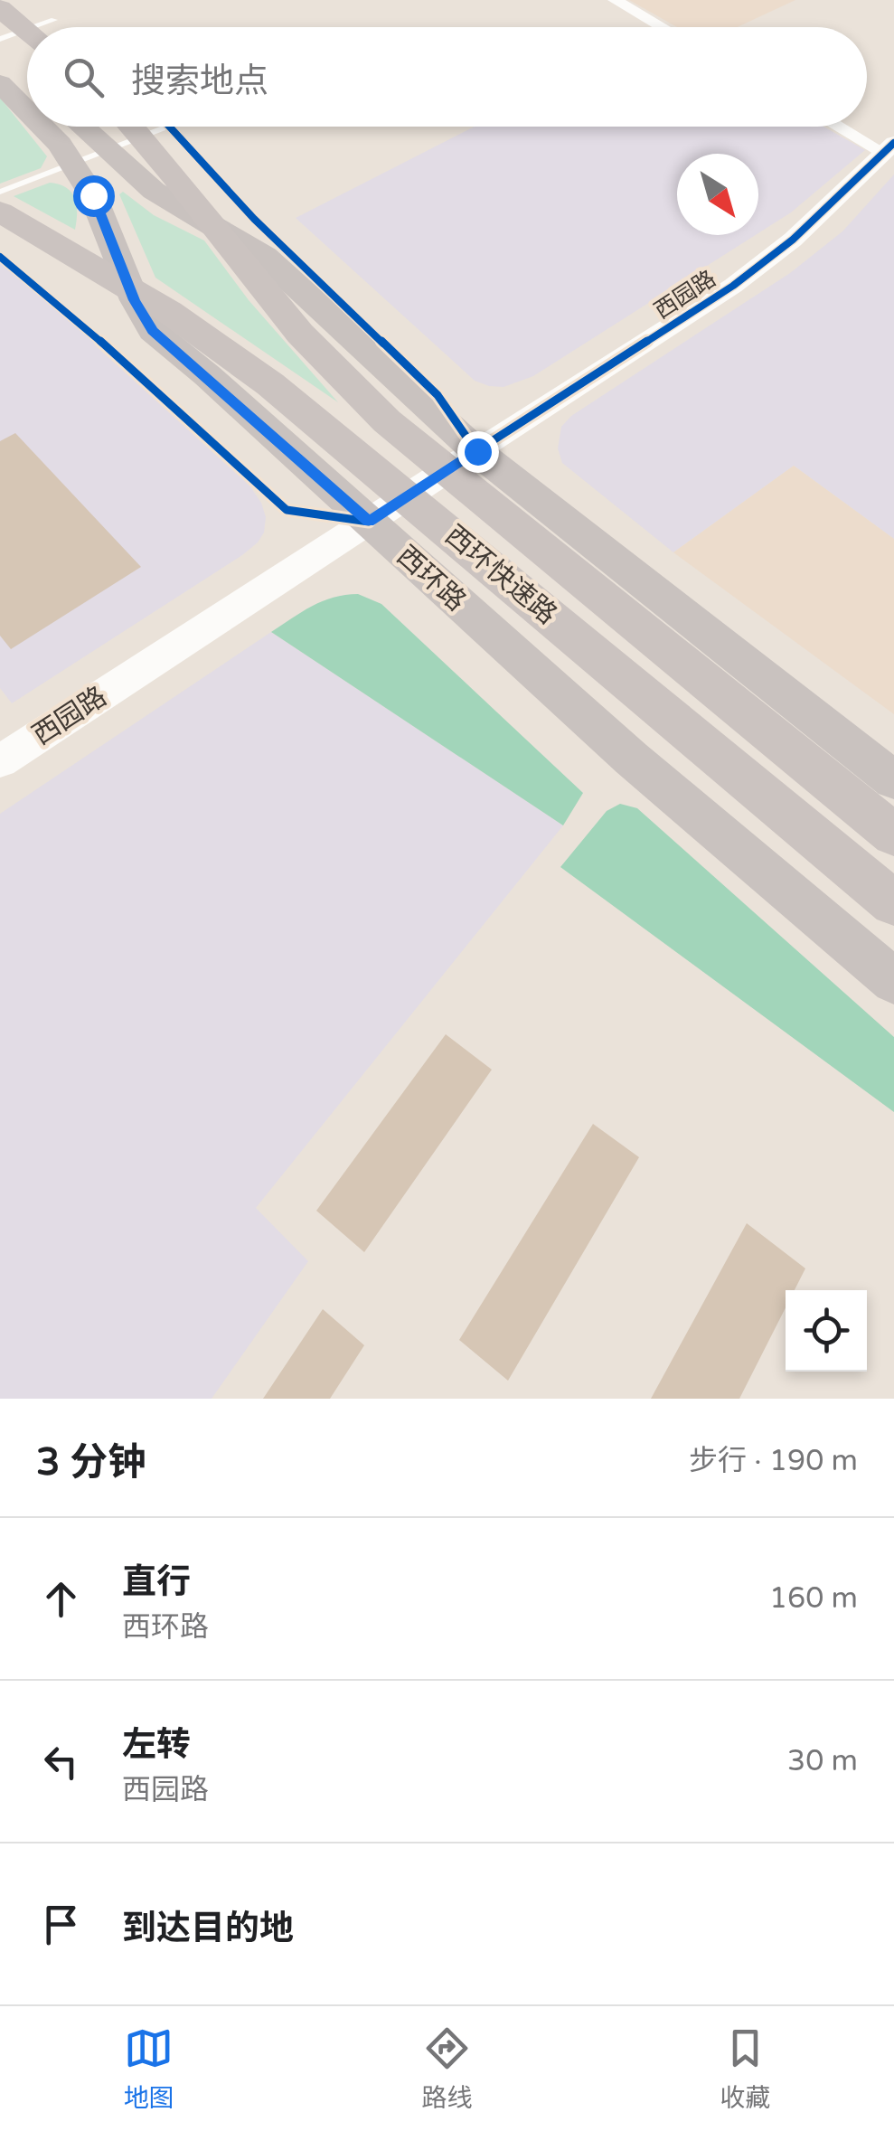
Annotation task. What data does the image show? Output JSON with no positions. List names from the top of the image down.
{
  "streets": {
    "highway": ["西环快速路"],
    "main road": ["西园路", "西环路"]
  },
  "crossings": [
    ["西园路", "西环路"]
  ],
  "north": "bottom right",
  "page": {
    "search": "搜索地点",
    "heading": ["3 分钟", "步行 · 190 m"],
    "list": [
      ["直行", "西环路", "160 m"],
      ["左转", "西园路", "30 m"],
      "到达目的地"
    ],
    "nav": ["地图", "路线", "收藏"]
  }
}
